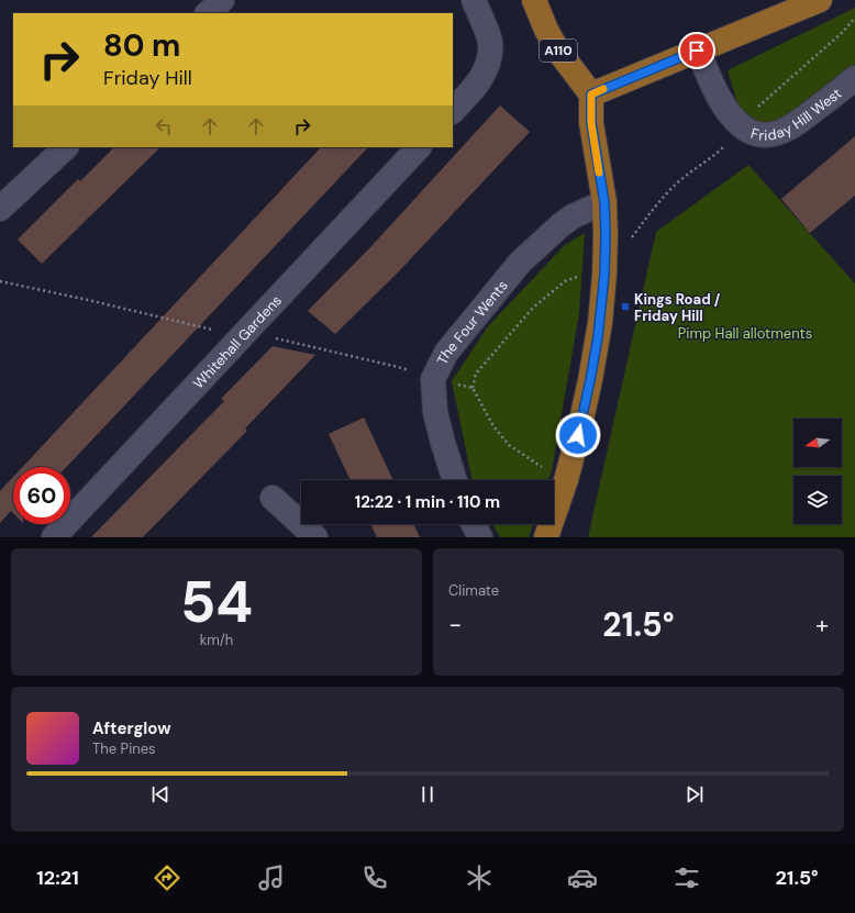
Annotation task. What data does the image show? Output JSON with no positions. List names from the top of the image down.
{
  "streets": {
    "main road": ["A110"],
    "street": ["Friday Hill West", "The Four Wents", "Whitehall Gardens"]
  },
  "parks": ["Pimp Hall allotments"],
  "places": {
    "transit": ["Kings Road / Friday Hill"]
  },
  "north": "left",
  "page": {
    "turn": ["80 m", "Friday Hill"],
    "limit": "60",
    "trip": "12:22 · 1 min · 110 m",
    "tile": [
      ["54", "km/h"],
      "Climate"
    ],
    "heat": ["−", "21.5°", "+"],
    "song": ["Afterglow", "The Pines"],
    "tabs": ["12:21", "21.5°"]
  }
}
